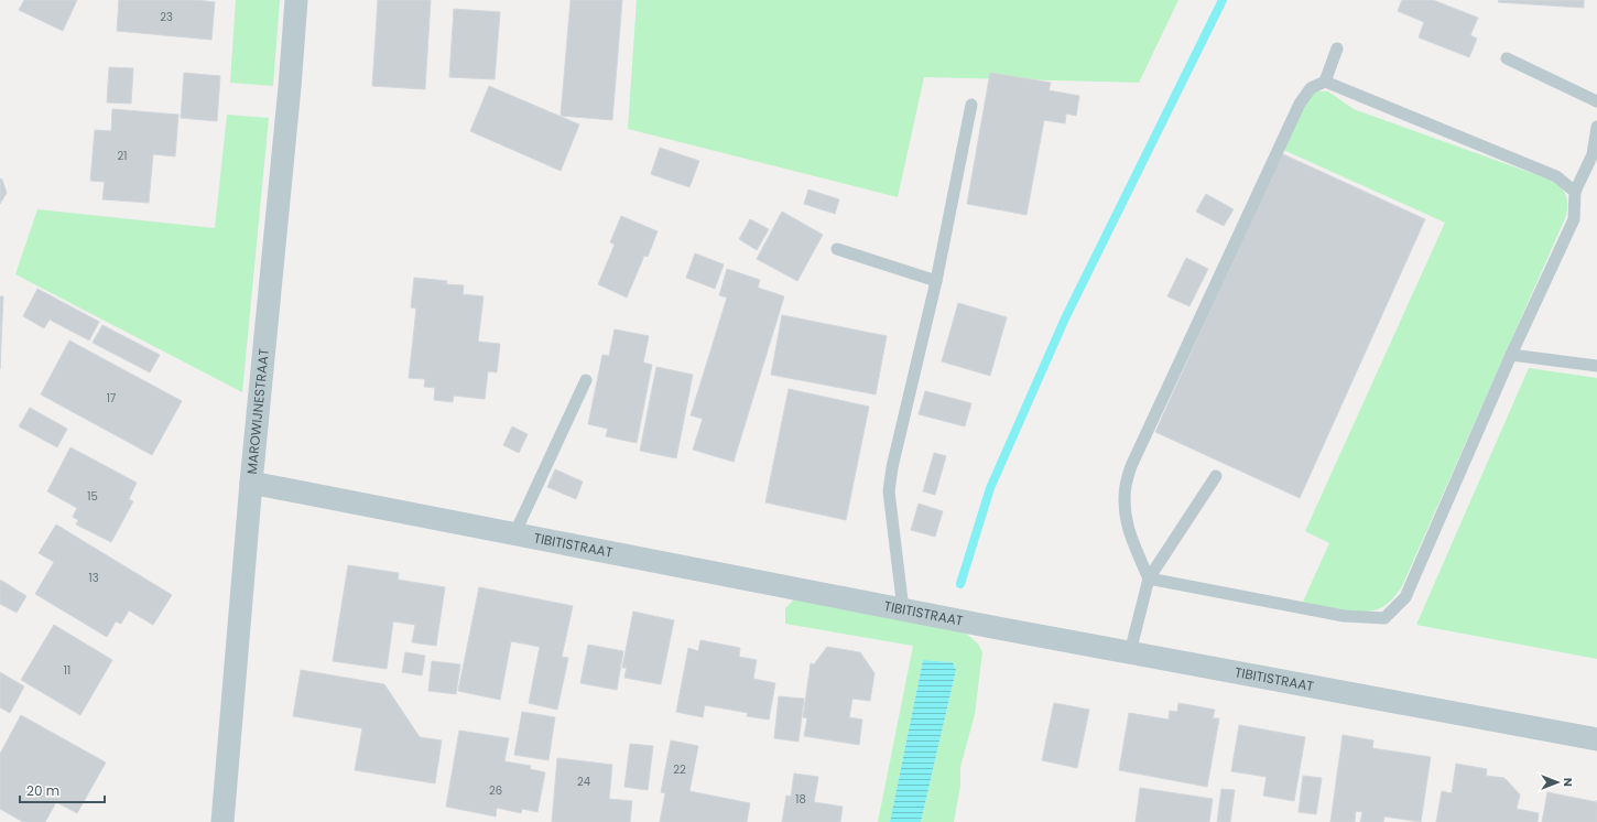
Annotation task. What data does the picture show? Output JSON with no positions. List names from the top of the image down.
{
  "streets": {
    "street": ["MAROWIJNESTRAAT", "TIBITISTRAAT"]
  },
  "crossings": [
    ["MAROWIJNESTRAAT", "TIBITISTRAAT"]
  ],
  "house_numbers": [
    "23",
    "21",
    "17",
    "15",
    "13",
    "11",
    "22",
    "24",
    "26",
    "18"
  ],
  "scale_bar": "20 m",
  "north": "right"
}
